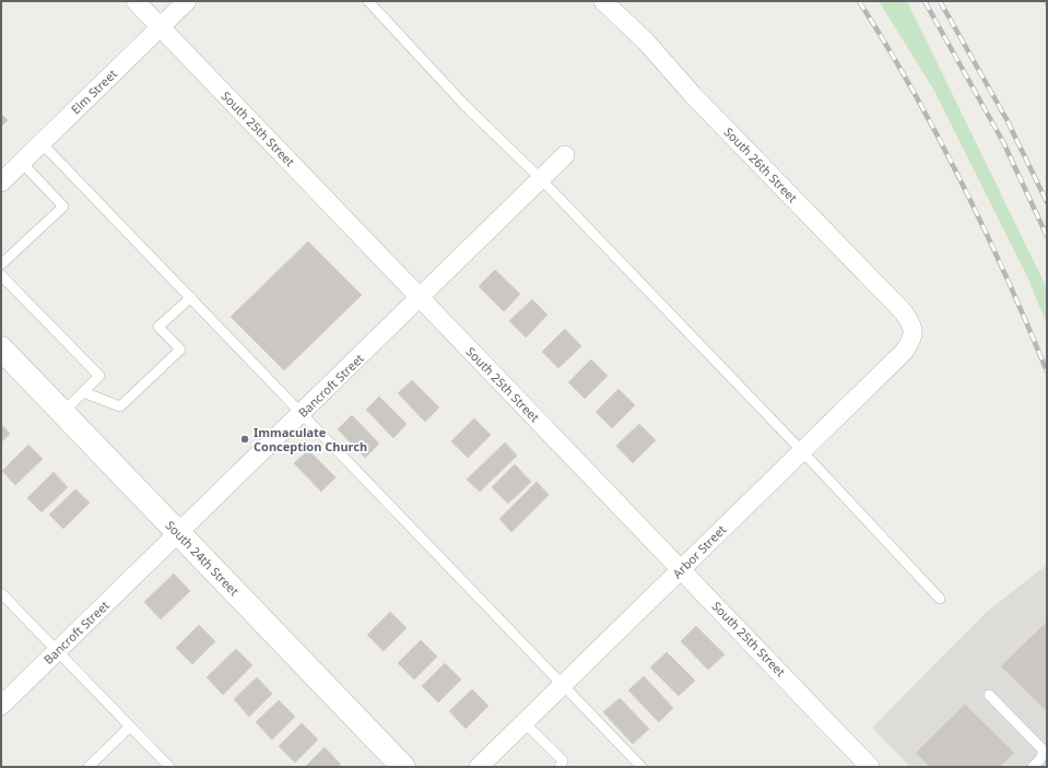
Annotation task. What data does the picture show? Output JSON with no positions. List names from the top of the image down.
{
  "streets": {
    "main road": ["South 24th Street"],
    "street": [
      "Elm Street",
      "South 25th Street",
      "South 26th Street",
      "Bancroft Street",
      "Arbor Street"
    ]
  },
  "crossings": [
    ["Elm Street", "South 25th Street"],
    ["South 25th Street", "Bancroft Street"],
    ["South 25th Street", "Arbor Street"],
    ["South 26th Street", "Arbor Street"],
    ["Bancroft Street", "South 24th Street"]
  ],
  "places": ["Immaculate Conception Church"]
}
